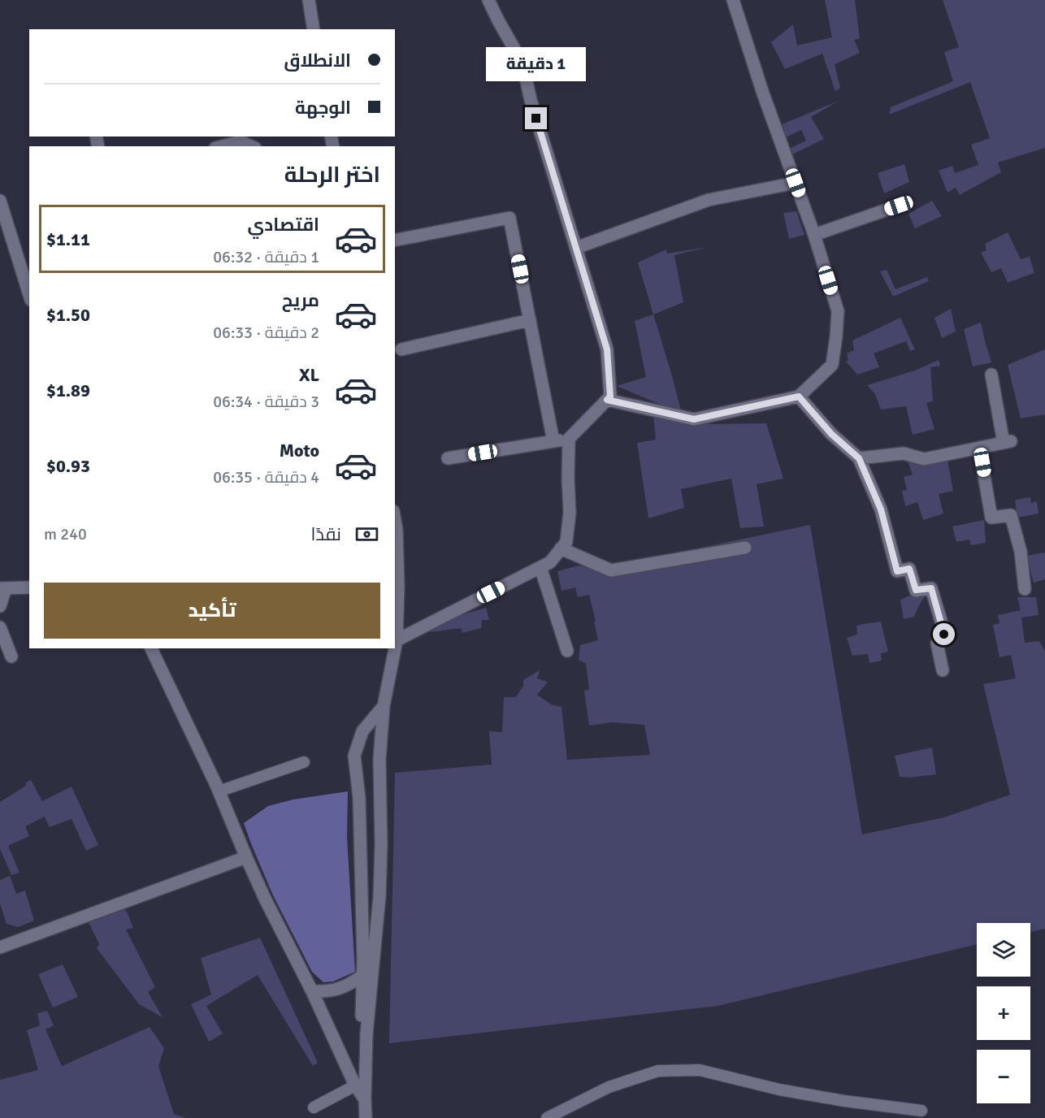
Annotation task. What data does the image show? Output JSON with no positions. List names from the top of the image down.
{
  "page": {
    "banner": ["الانطلاق", "الوجهة"],
    "bubble": "1 دقيقة",
    "heading": "اختر الرحلة",
    "list": [
      {
        "name": "اقتصادي",
        "note": "1 دقيقة · 06:32",
        "value": "$1.11"
      },
      {
        "name": "مريح",
        "note": "2 دقيقة · 06:33",
        "value": "$1.50"
      },
      {
        "name": "XL",
        "note": "3 دقيقة · 06:34",
        "value": "$1.89"
      },
      {
        "name": "Moto",
        "note": "4 دقيقة · 06:35",
        "value": "$0.93"
      }
    ],
    "pay": ["نقدًا", "240 m"],
    "buttons": "تأكيد",
    "map_buttons": ["+", "−"]
  }
}
